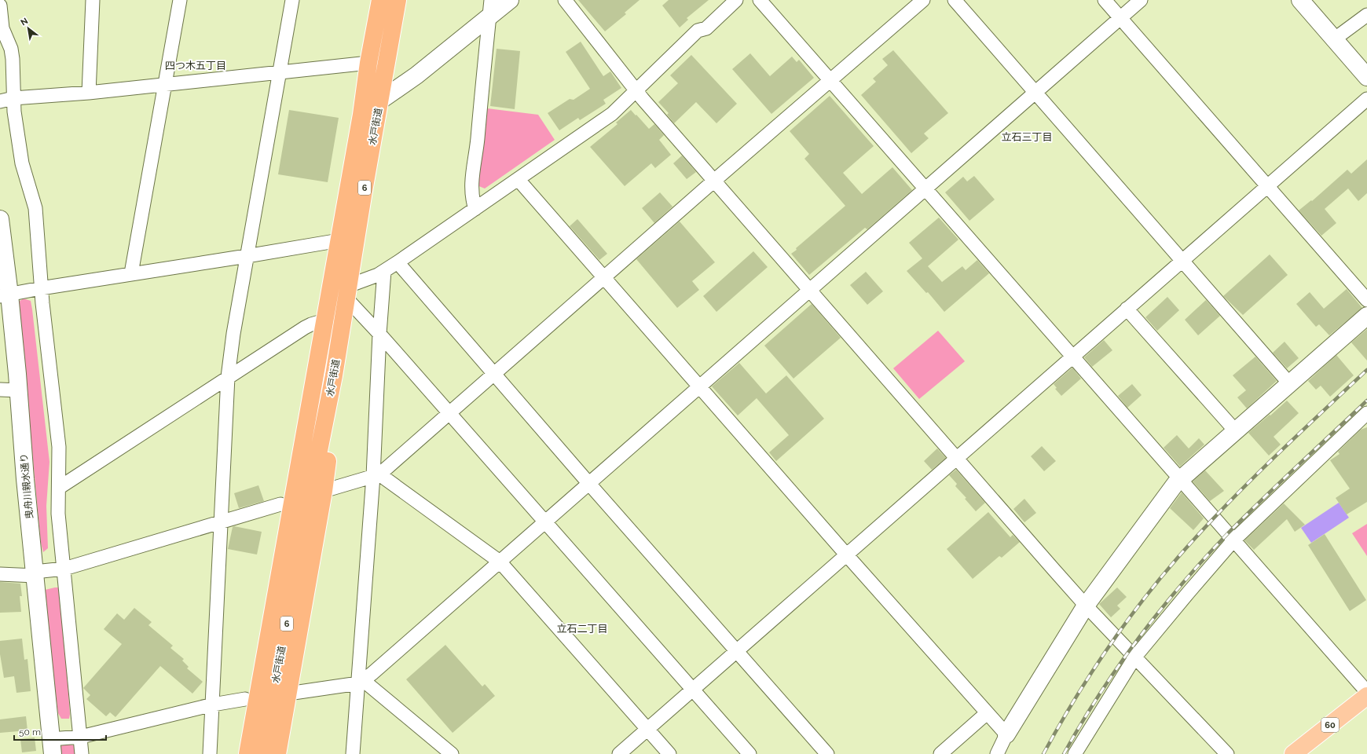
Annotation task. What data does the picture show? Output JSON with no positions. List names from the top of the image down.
{
  "streets": {
    "highway": ["水戸街道", "6"],
    "main road": ["60"],
    "street": ["曳舟川親水通り"]
  },
  "districts": ["四つ木五丁目", "立石三丁目", "立石二丁目"],
  "scale_bar": "50 m",
  "north": "top left"
}
